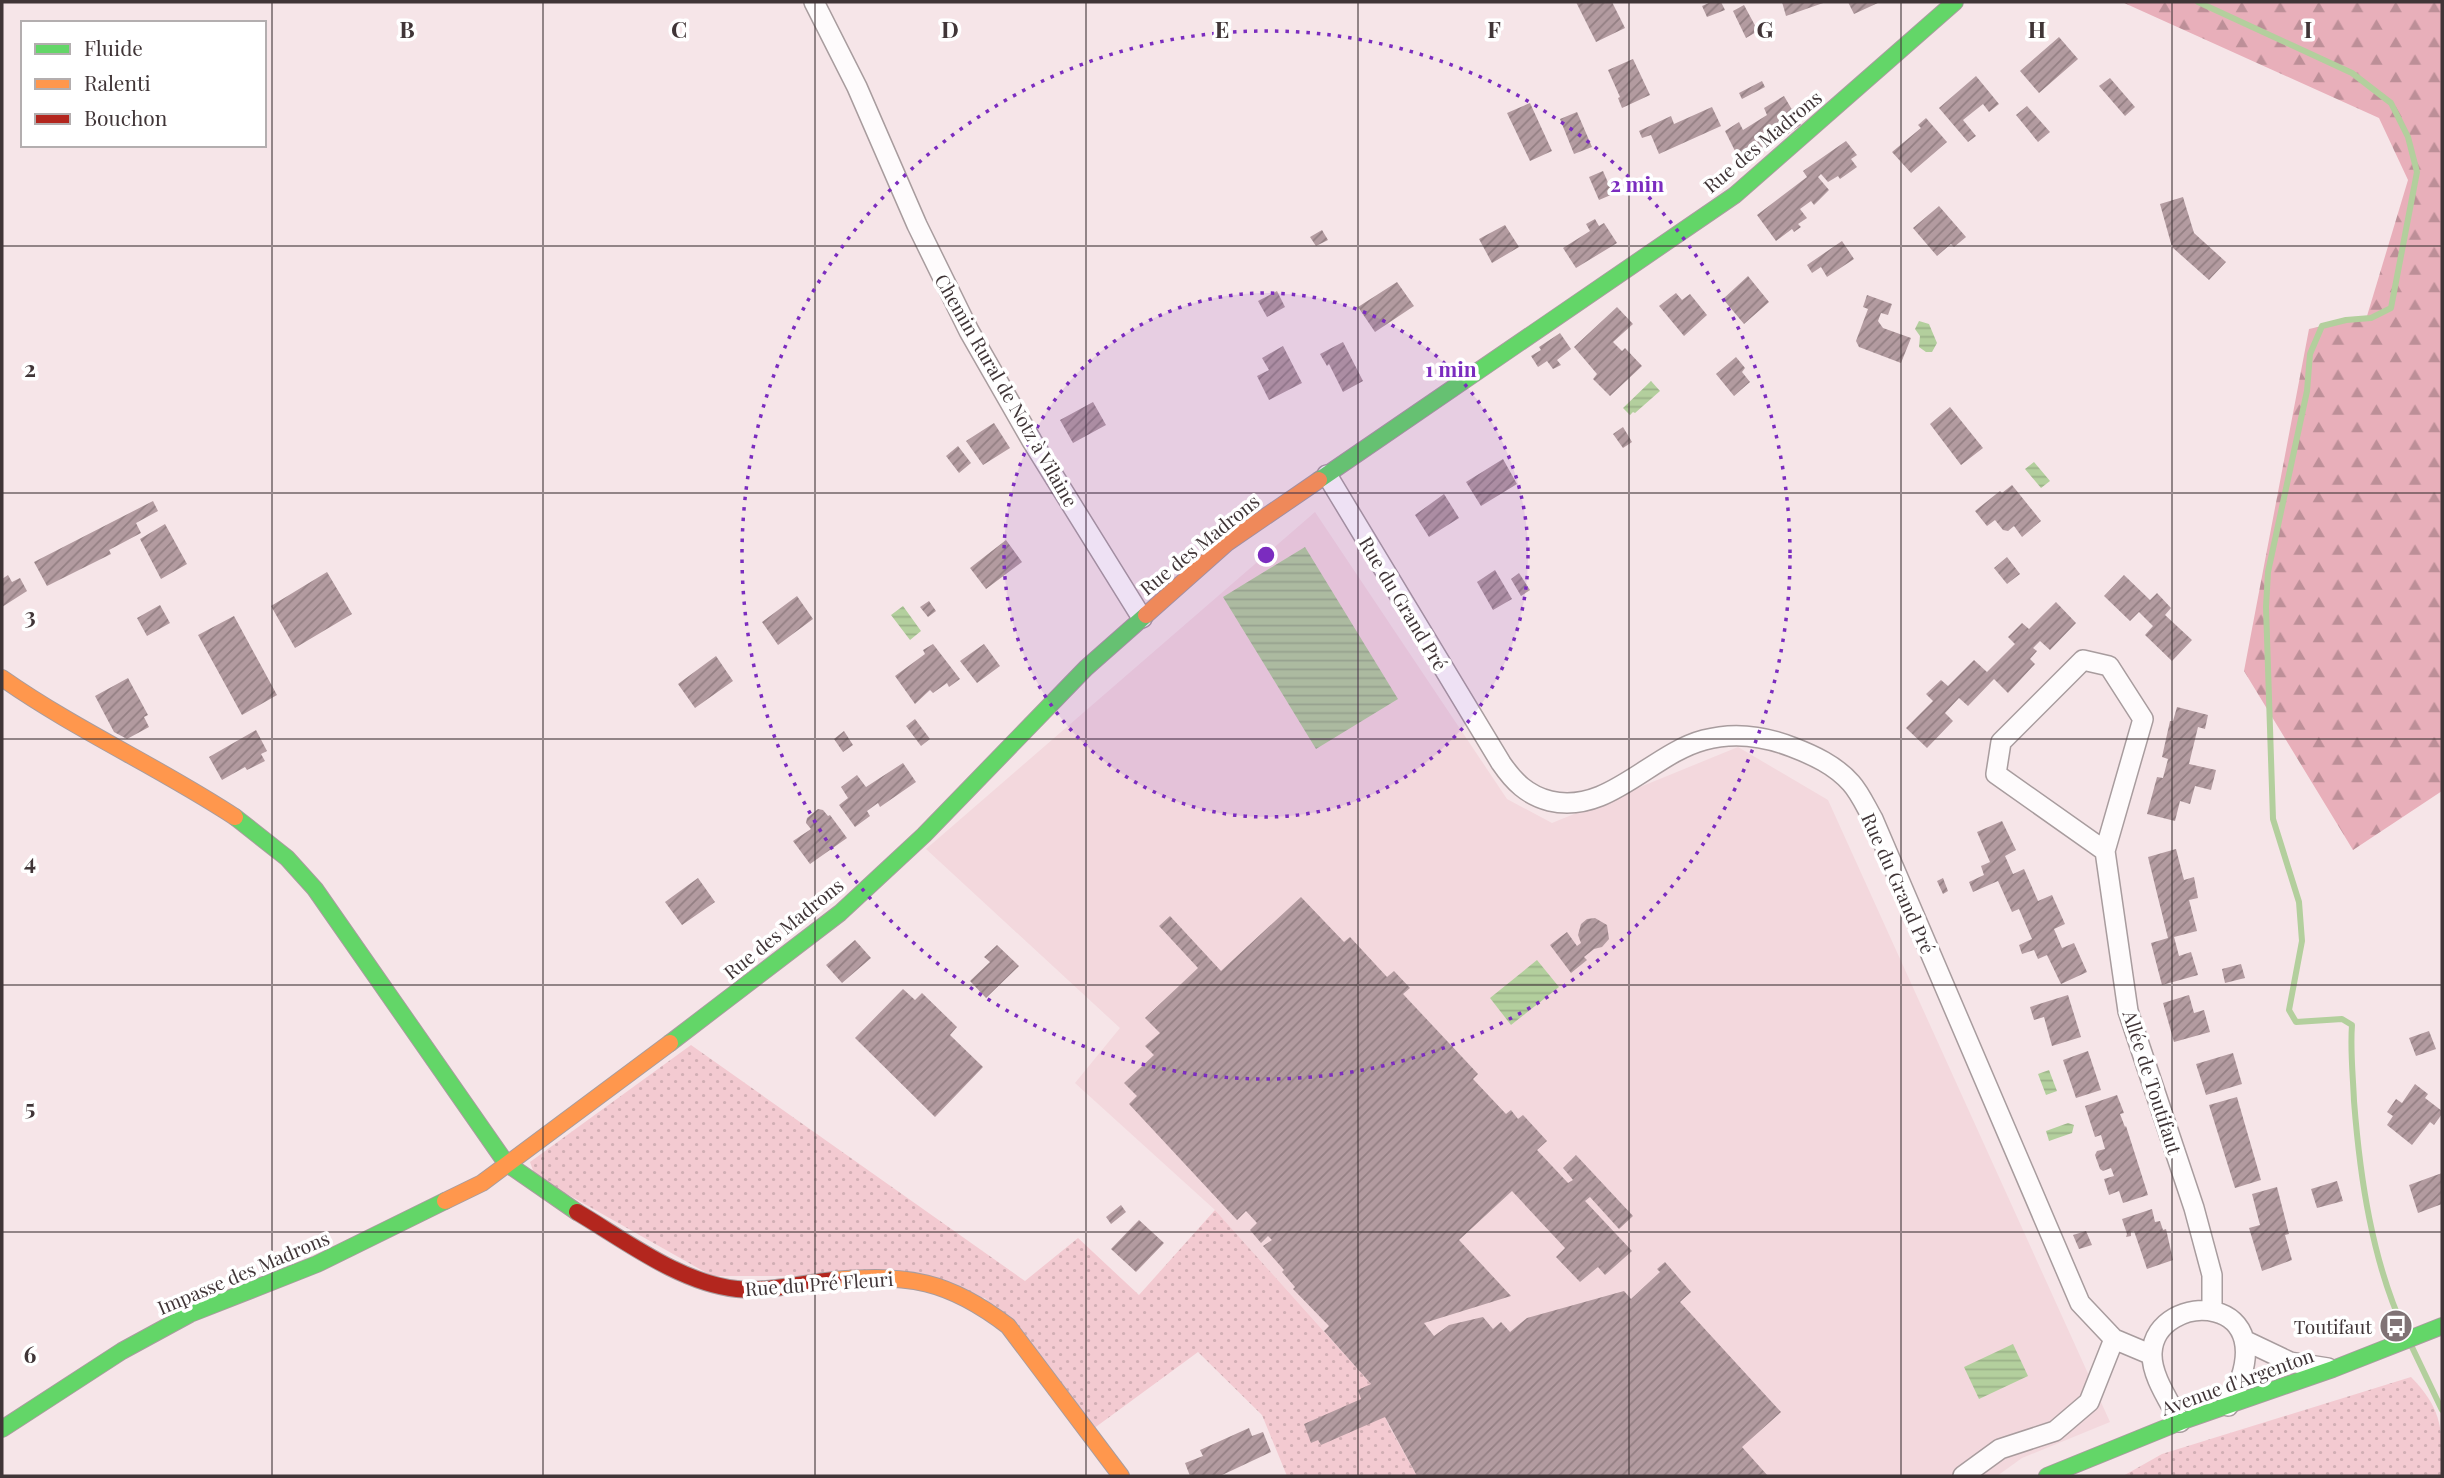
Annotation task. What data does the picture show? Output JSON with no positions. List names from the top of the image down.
{
  "streets": {
    "street": [
      "Rue des Madrons",
      "Chemin Rural de Notz à Vilaine",
      "Rue du Grand Pré",
      "Allée de Toutifaut",
      "Impasse des Madrons",
      "Rue du Pré Fleuri",
      "Avenue d'Argenton"
    ]
  },
  "crossings": [
    ["Rue des Madrons", "Chemin Rural de Notz à Vilaine"],
    ["Rue des Madrons", "Rue du Grand Pré"],
    ["Rue des Madrons", "Impasse des Madrons"],
    ["Rue des Madrons", "Rue du Pré Fleuri"],
    ["Rue du Grand Pré", "Allée de Toutifaut"],
    ["Rue du Grand Pré", "Avenue d'Argenton"],
    ["Allée de Toutifaut", "Avenue d'Argenton"],
    ["Impasse des Madrons", "Rue du Pré Fleuri"]
  ],
  "places": {
    "bus stop": ["Toutifaut"]
  },
  "legend": ["Fluide", "Ralenti", "Bouchon"],
  "grid": {
    "columns": [
      "B",
      "C",
      "D",
      "E",
      "F",
      "G",
      "H",
      "I"
    ],
    "rows": [
      "2",
      "3",
      "4",
      "5",
      "6"
    ]
  },
  "rings": ["2 min", "1 min"]
}
